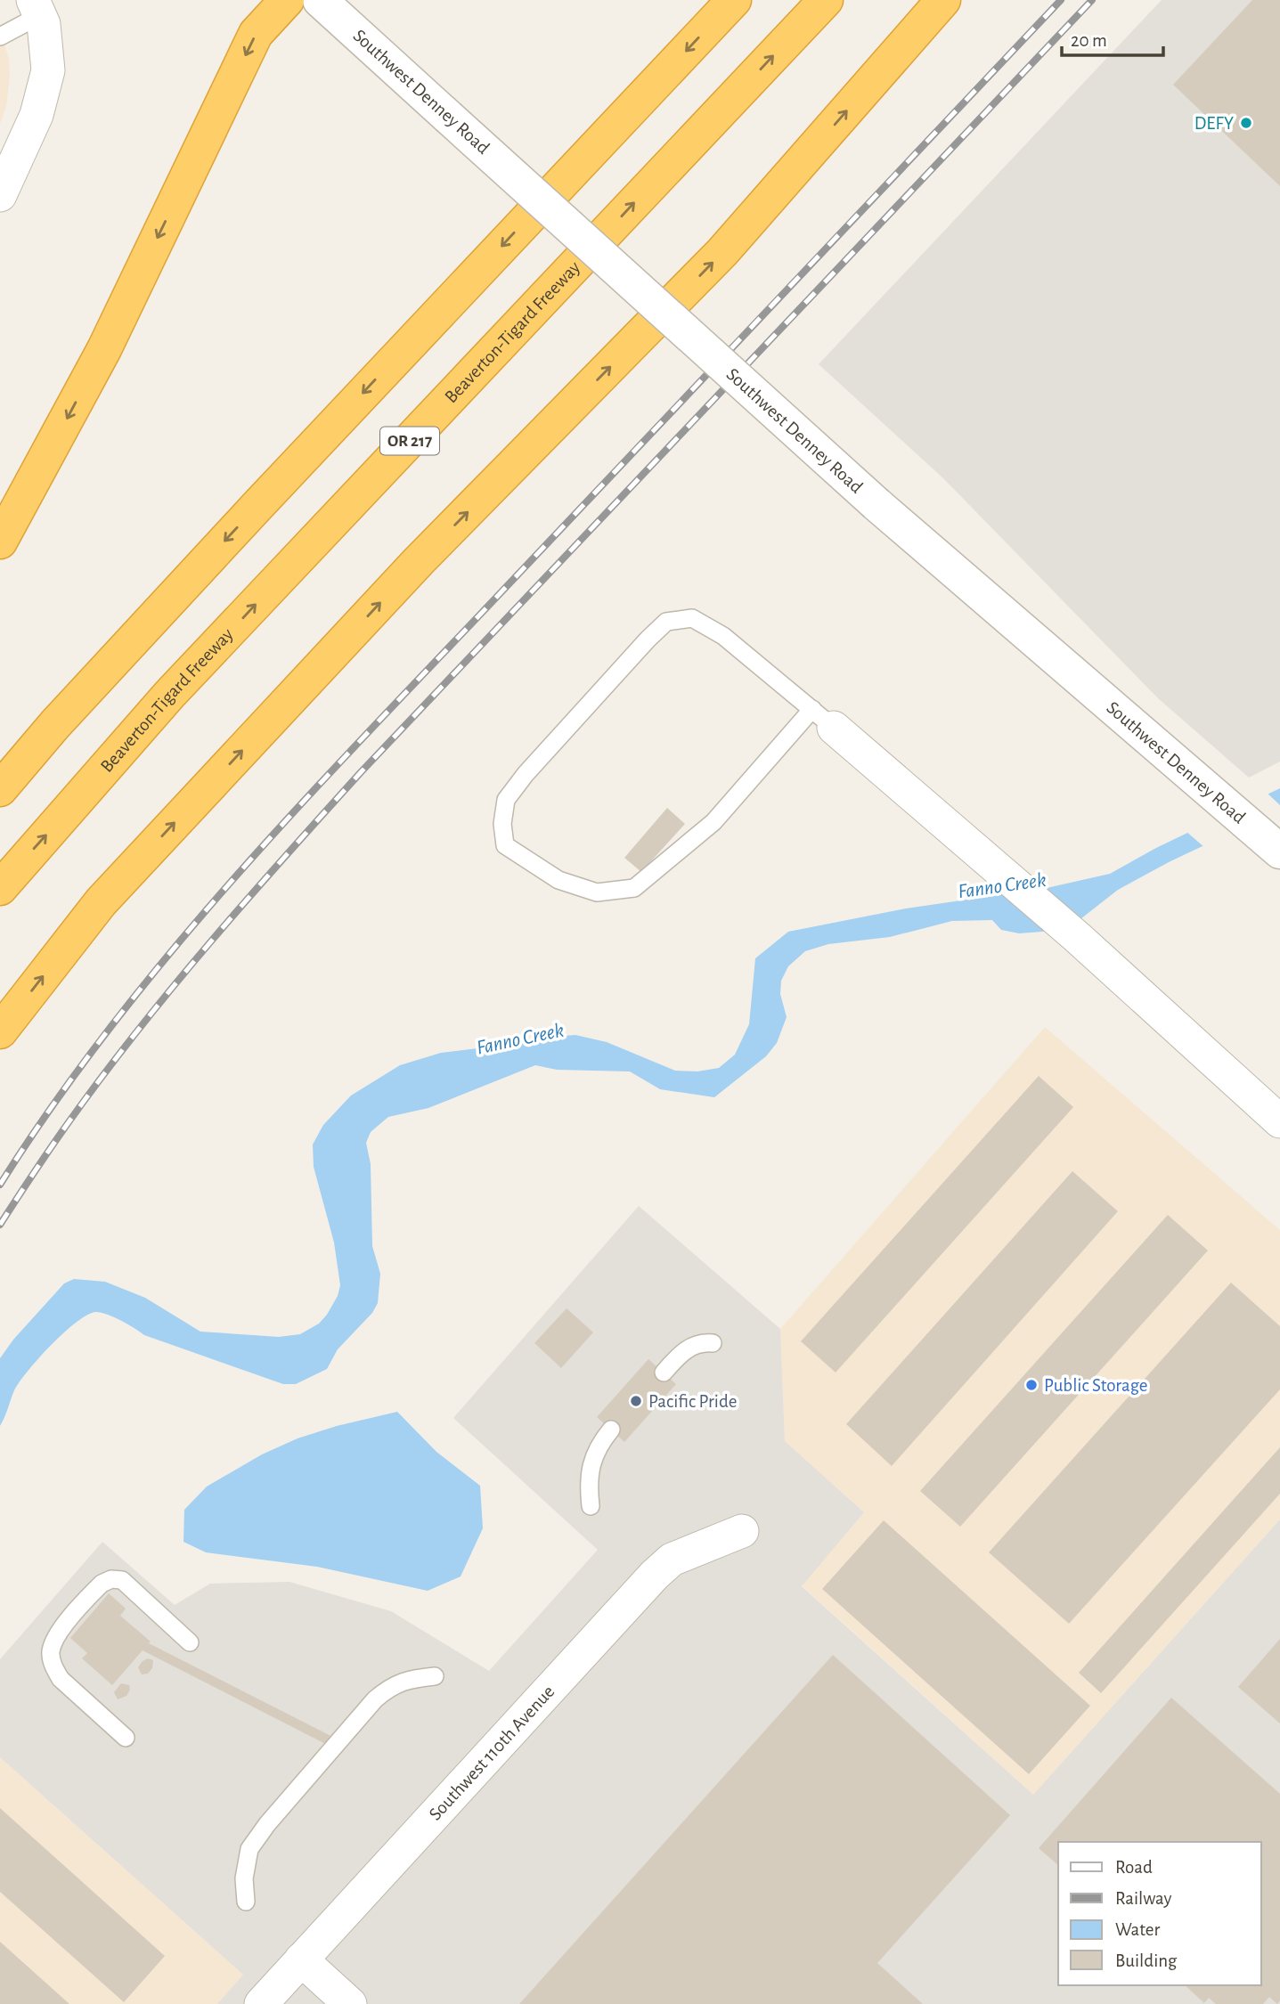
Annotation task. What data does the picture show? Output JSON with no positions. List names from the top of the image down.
{
  "streets": {
    "highway": ["Beaverton-Tigard Freeway", "OR 217"],
    "street": ["Southwest Denney Road", "Southwest 110th Avenue"]
  },
  "water": ["Fanno Creek"],
  "places": ["DEFY", "Public Storage", "Pacific Pride"],
  "legend": [
    "Road",
    "Railway",
    "Water",
    "Building"
  ],
  "scale_bar": "20 m"
}
